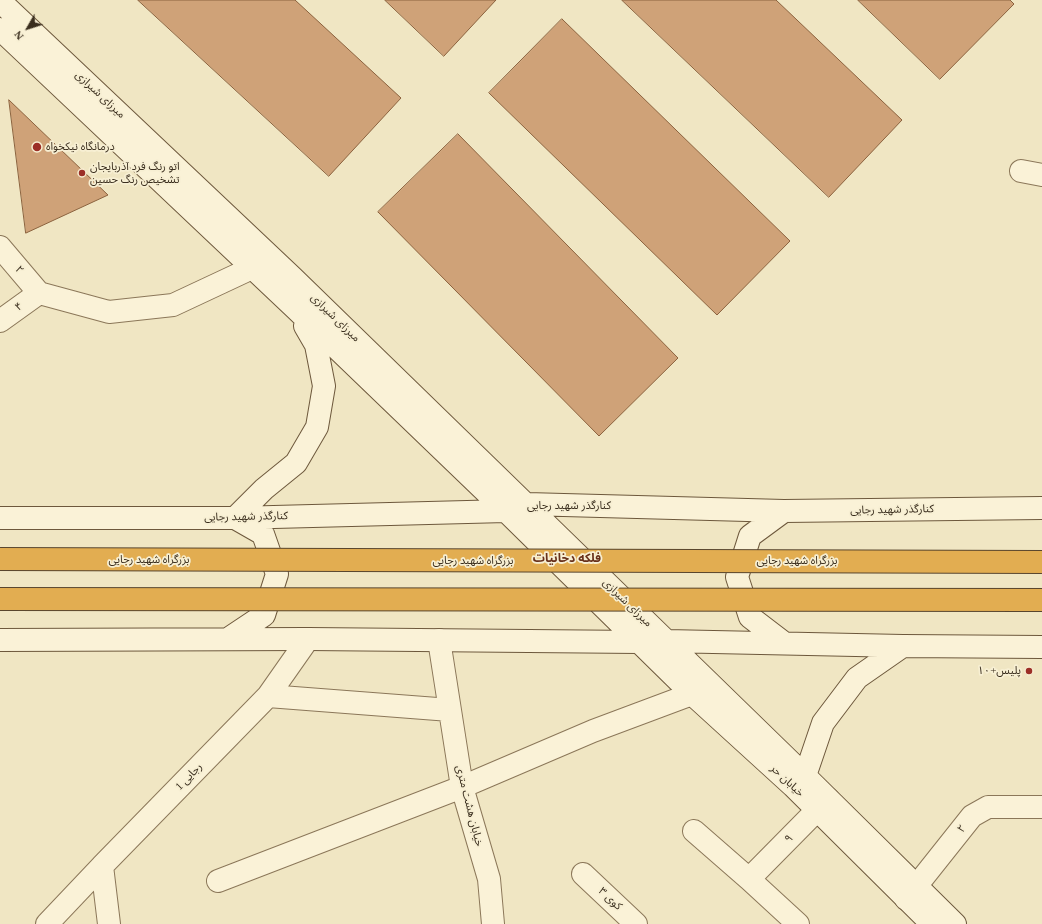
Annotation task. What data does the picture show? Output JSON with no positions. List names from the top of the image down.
{
  "streets": {
    "highway": ["بزرگراه شهید رجایی"],
    "main road": [
      "میرزای شیرازی",
      "۲",
      "۴",
      "کنارگذر شهید رجایی",
      "رجایی 1",
      "خیابان حر",
      "خیابان هشت متری",
      "۹",
      "کوی ۳"
    ]
  },
  "crossings": [
    ["میرزای شیرازی", "کنارگذر شهید رجایی"],
    ["میرزای شیرازی", "خیابان حر"],
    ["۲", "۴"],
    ["۲", "خیابان حر"],
    ["خیابان حر", "۹"]
  ],
  "districts": ["فلکه دخانیات"],
  "places": ["درمانگاه نیکخواه", "اتو رنگ فرد آذربایجان تشخیص رنگ حسین", "پلیس+١٠"],
  "north": "bottom left"
}
